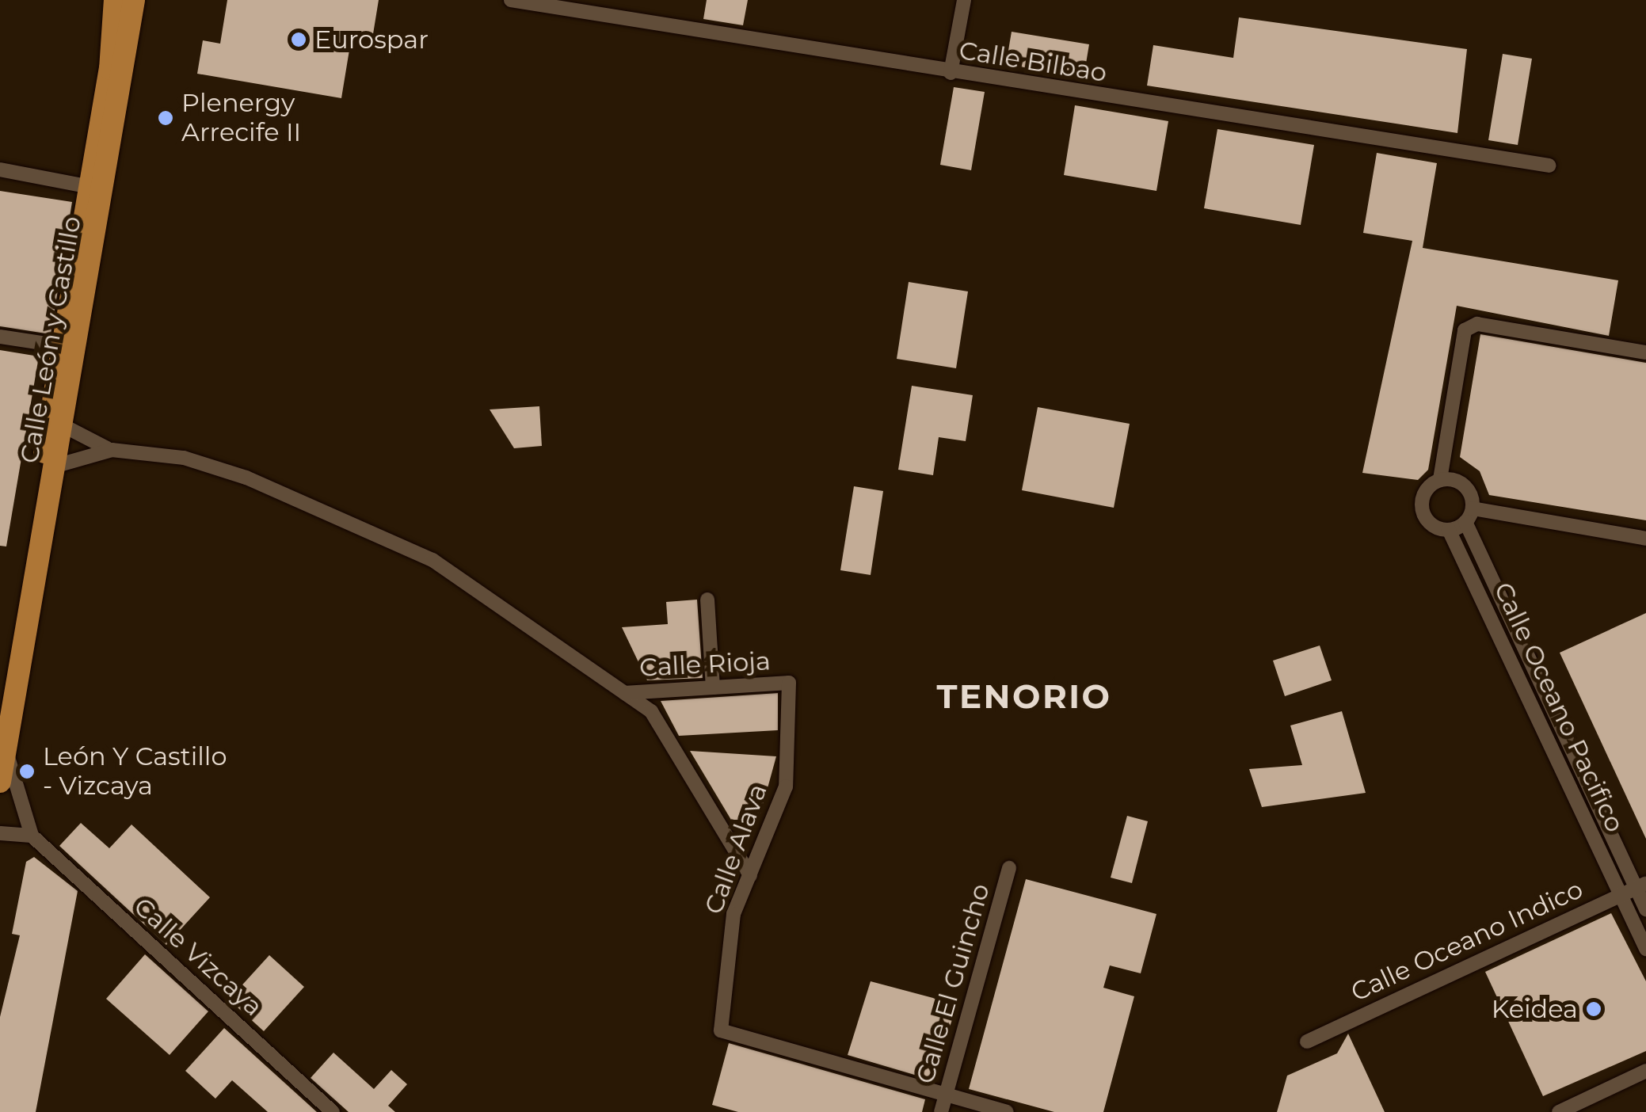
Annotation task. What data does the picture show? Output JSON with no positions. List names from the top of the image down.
{
  "streets": {
    "main road": ["Calle León y Castillo"],
    "street": [
      "Calle Bilbao",
      "Calle Rioja",
      "Calle Oceano Pacifico",
      "Calle Alava",
      "Calle Oceano Indico",
      "Calle Vizcaya",
      "Calle El Guincho"
    ]
  },
  "crossings": [
    ["Calle Rioja", "Calle Alava"],
    ["Calle Oceano Pacifico", "Calle Oceano Indico"],
    ["Calle Alava", "Calle El Guincho"]
  ],
  "districts": ["TENORIO"],
  "places": [
    "Eurospar",
    "Plenergy Arrecife II",
    "León Y Castillo - Vizcaya",
    "Keidea"
  ]
}
